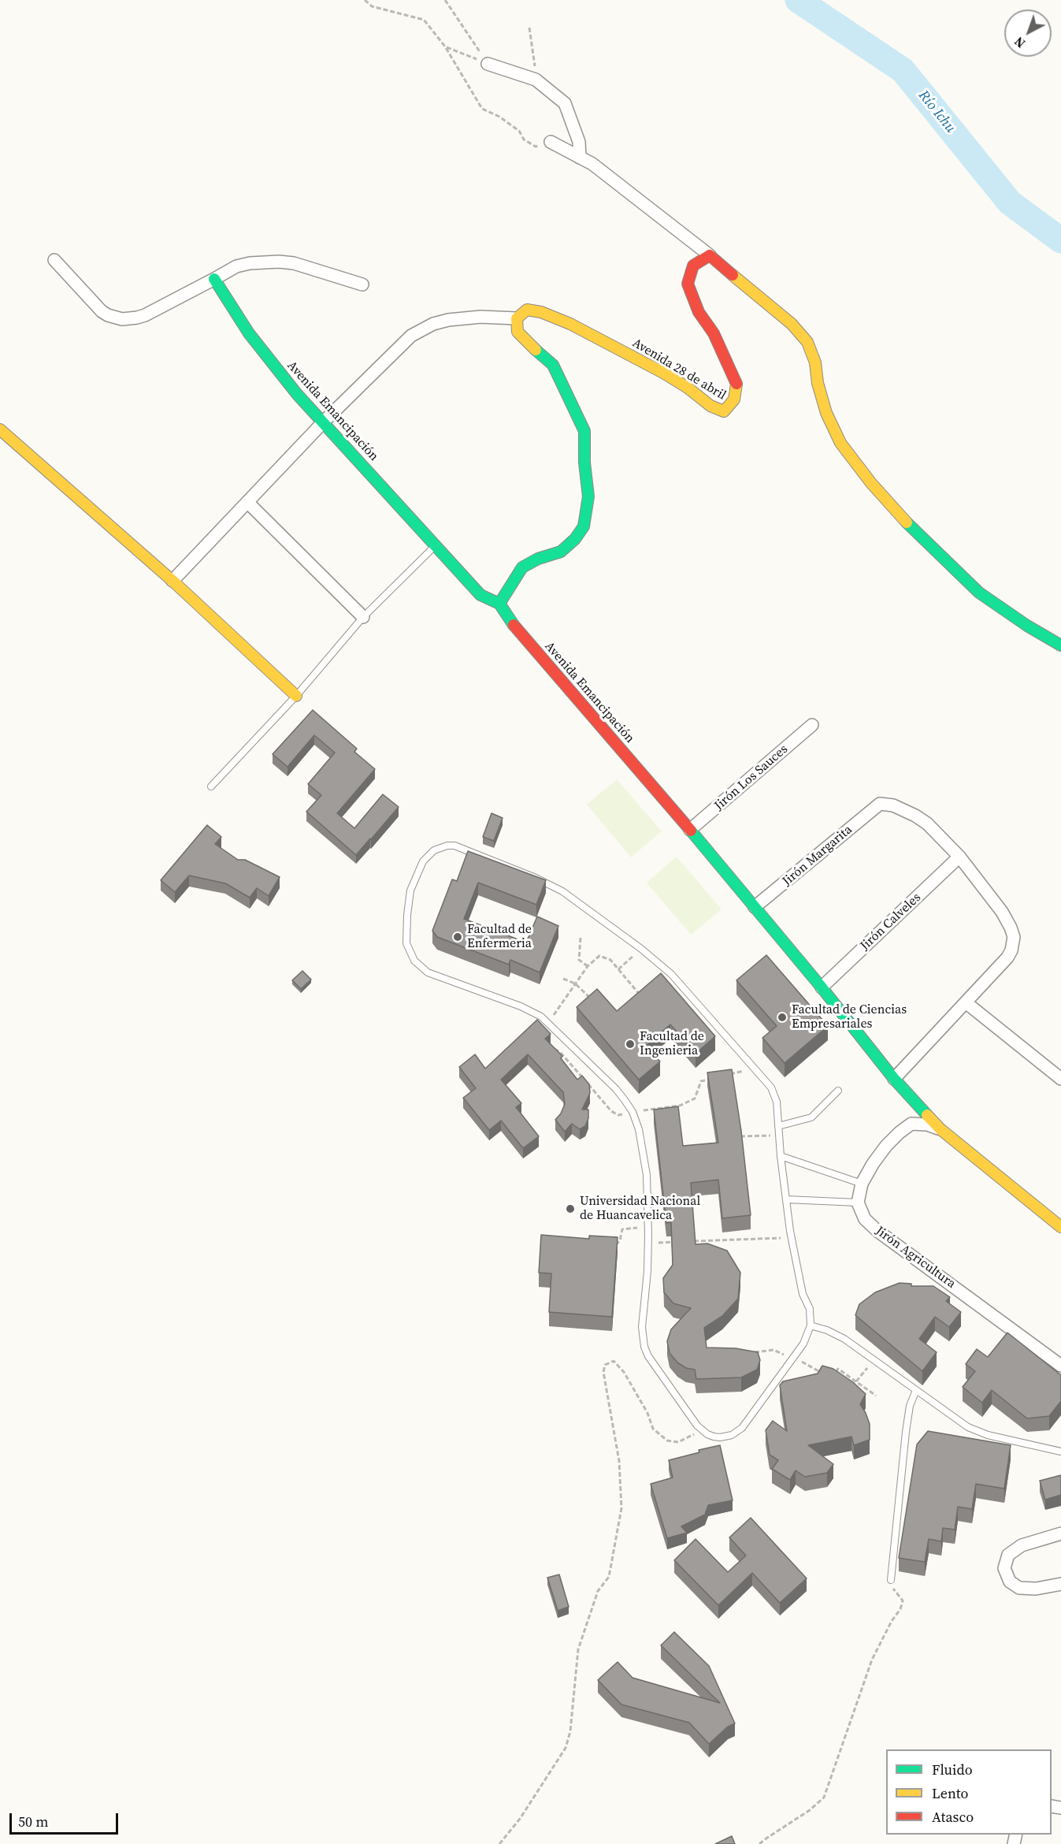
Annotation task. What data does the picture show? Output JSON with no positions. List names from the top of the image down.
{
  "streets": {
    "street": [
      "Avenida 28 de abril",
      "Avenida Emancipación",
      "Jirón Los Sauces",
      "Jirón Margarita",
      "Jirón Calveles",
      "Jirón Agricultura"
    ]
  },
  "crossings": [
    ["Avenida Emancipación", "Jirón Los Sauces"],
    ["Avenida Emancipación", "Jirón Margarita"],
    ["Avenida Emancipación", "Jirón Calveles"],
    ["Jirón Margarita", "Jirón Calveles"]
  ],
  "water": ["Río Ichu"],
  "places": [
    "Facultad de Enfermeria",
    "Facultad de Ciencias Empresariales",
    "Facultad de Ingenieria",
    "Universidad Nacional de Huancavelica"
  ],
  "legend": ["Fluido", "Lento", "Atasco"],
  "scale_bar": "50 m",
  "north": "bottom left"
}
